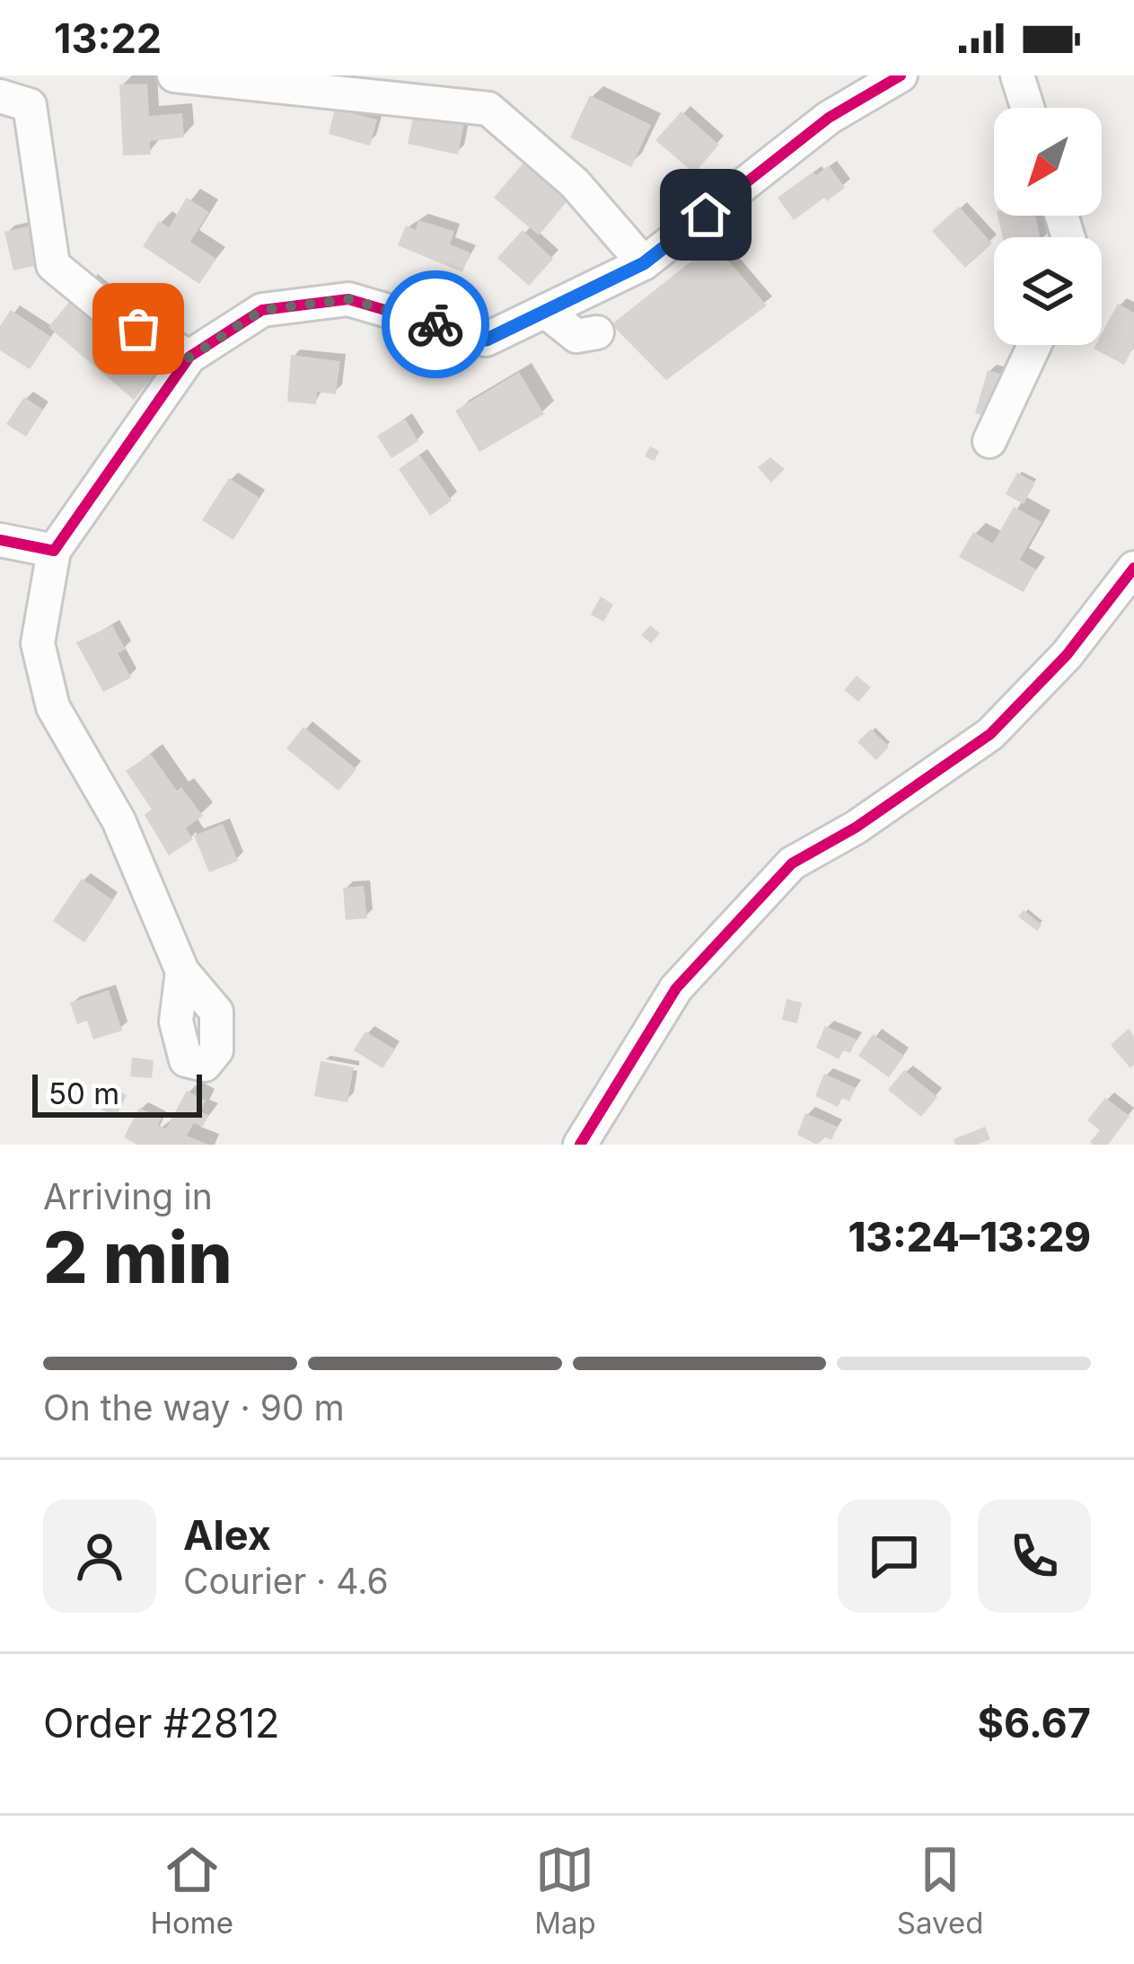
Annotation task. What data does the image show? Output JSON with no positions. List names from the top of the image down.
{
  "scale_bar": "50 m",
  "north": "bottom left",
  "page": {
    "status": "13:22",
    "scale": "50 m",
    "heading": ["2 min", "Arriving in", "13:24–13:29"],
    "panel": [
      "Alex",
      "Courier · 4.6",
      "Order #2812",
      "$6.67"
    ],
    "bar": "On the way · 90 m",
    "tabs": ["Home", "Map", "Saved"]
  }
}
